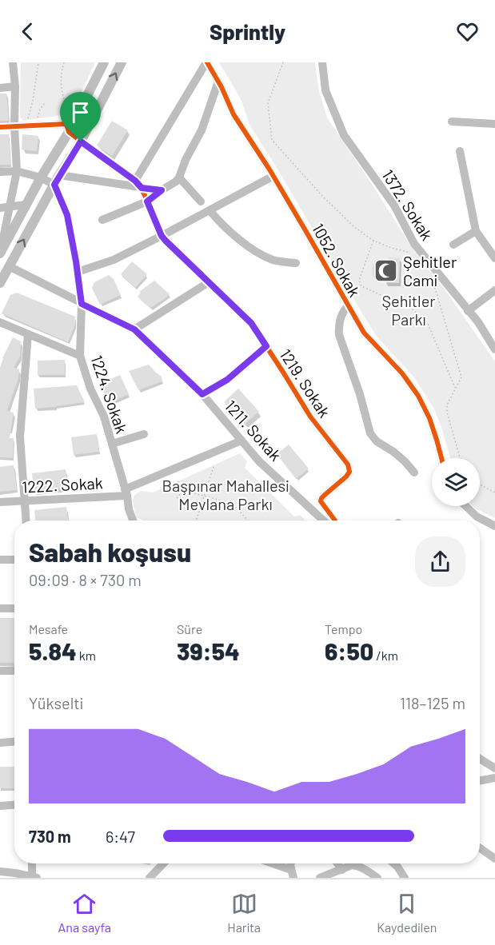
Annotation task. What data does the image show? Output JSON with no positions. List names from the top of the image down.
{
  "streets": {
    "street": [
      "1372. Sokak",
      "1052. Sokak",
      "1219. Sokak",
      "1224. Sokak",
      "1211. Sokak",
      "1222. Sokak"
    ]
  },
  "crossings": [
    ["1224. Sokak", "1211. Sokak"],
    ["1224. Sokak", "1222. Sokak"],
    ["1211. Sokak", "1222. Sokak"]
  ],
  "parks": ["Şehitler Parkı", "Başpınar Mahallesi Mevlana Parkı"],
  "places": {
    "mosque": ["Şehitler Cami"]
  },
  "page": {
    "header": "Sprintly",
    "heading": ["Sabah koşusu", "09:09 · 8 × 730 m"],
    "stats": [
      ["Mesafe", "5.84 km"],
      ["Süre", "39:54"],
      ["Tempo", "6:50 /km"]
    ],
    "chart": ["Yükselti", "118–125 m"],
    "list": [
      {
        "name": "730 m",
        "note": "6:47"
      }
    ],
    "tabs": ["Ana sayfa", "Harita", "Kaydedilen"]
  }
}
